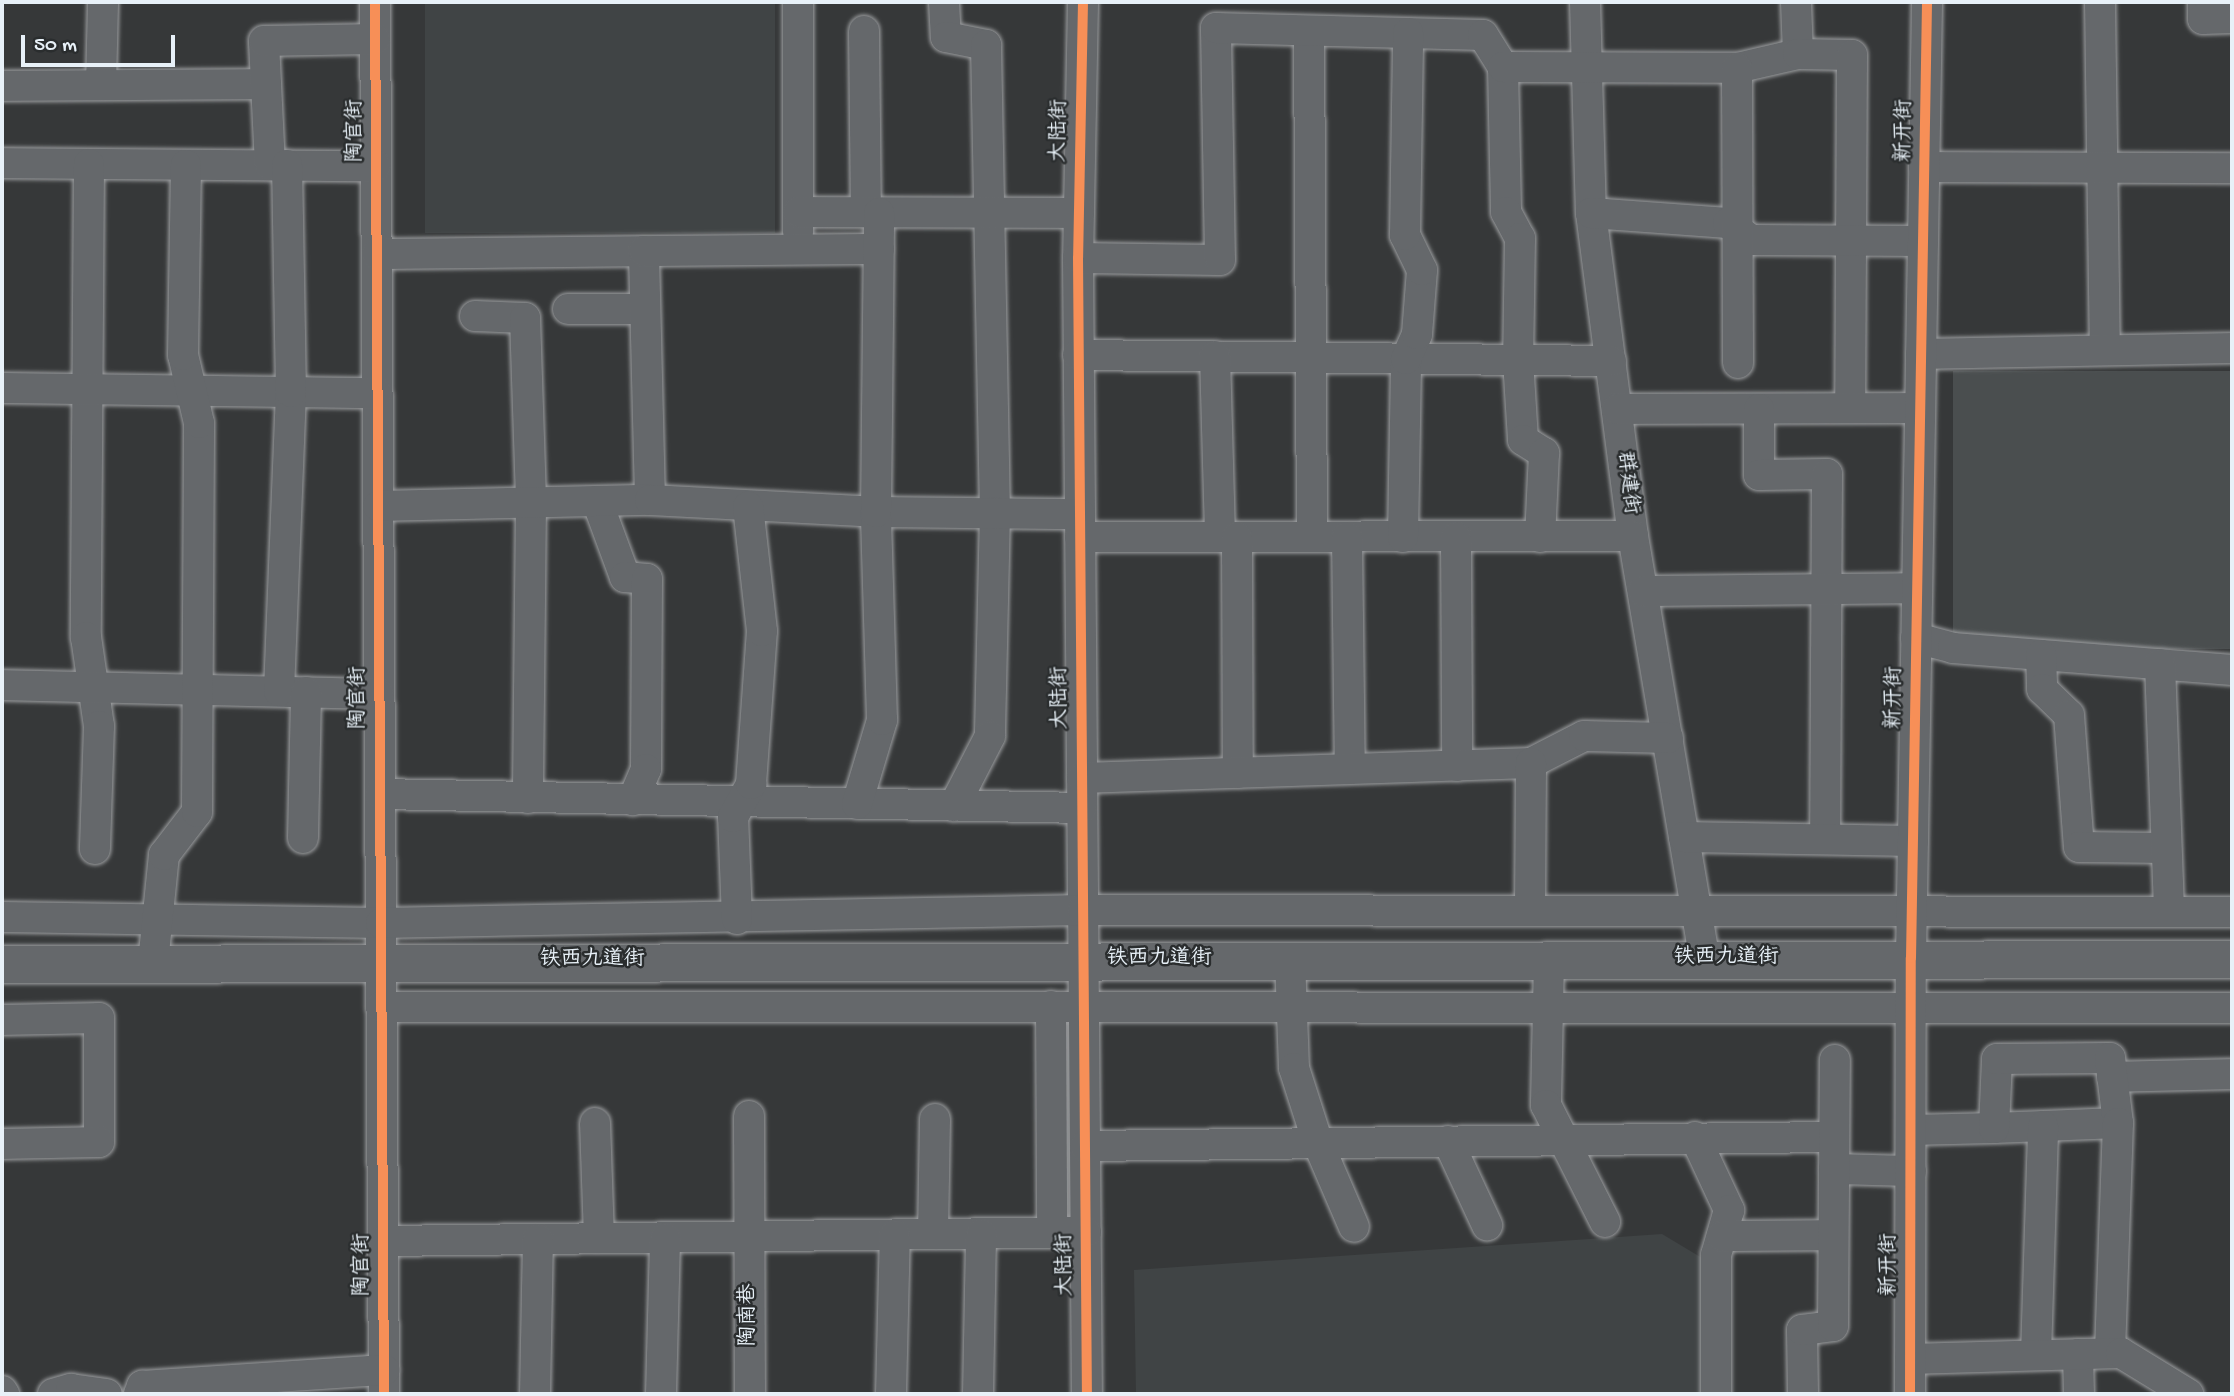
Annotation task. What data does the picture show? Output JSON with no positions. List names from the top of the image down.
{
  "streets": {
    "main road": ["铁西九道街"],
    "street": [
      "陶官街",
      "大陆街",
      "新开街",
      "群建街",
      "陶南巷"
    ]
  },
  "crossings": [
    ["陶官街", "铁西九道街"],
    ["大陆街", "铁西九道街"],
    ["新开街", "铁西九道街"],
    ["群建街", "铁西九道街"]
  ],
  "scale_bar": "50 m"
}
